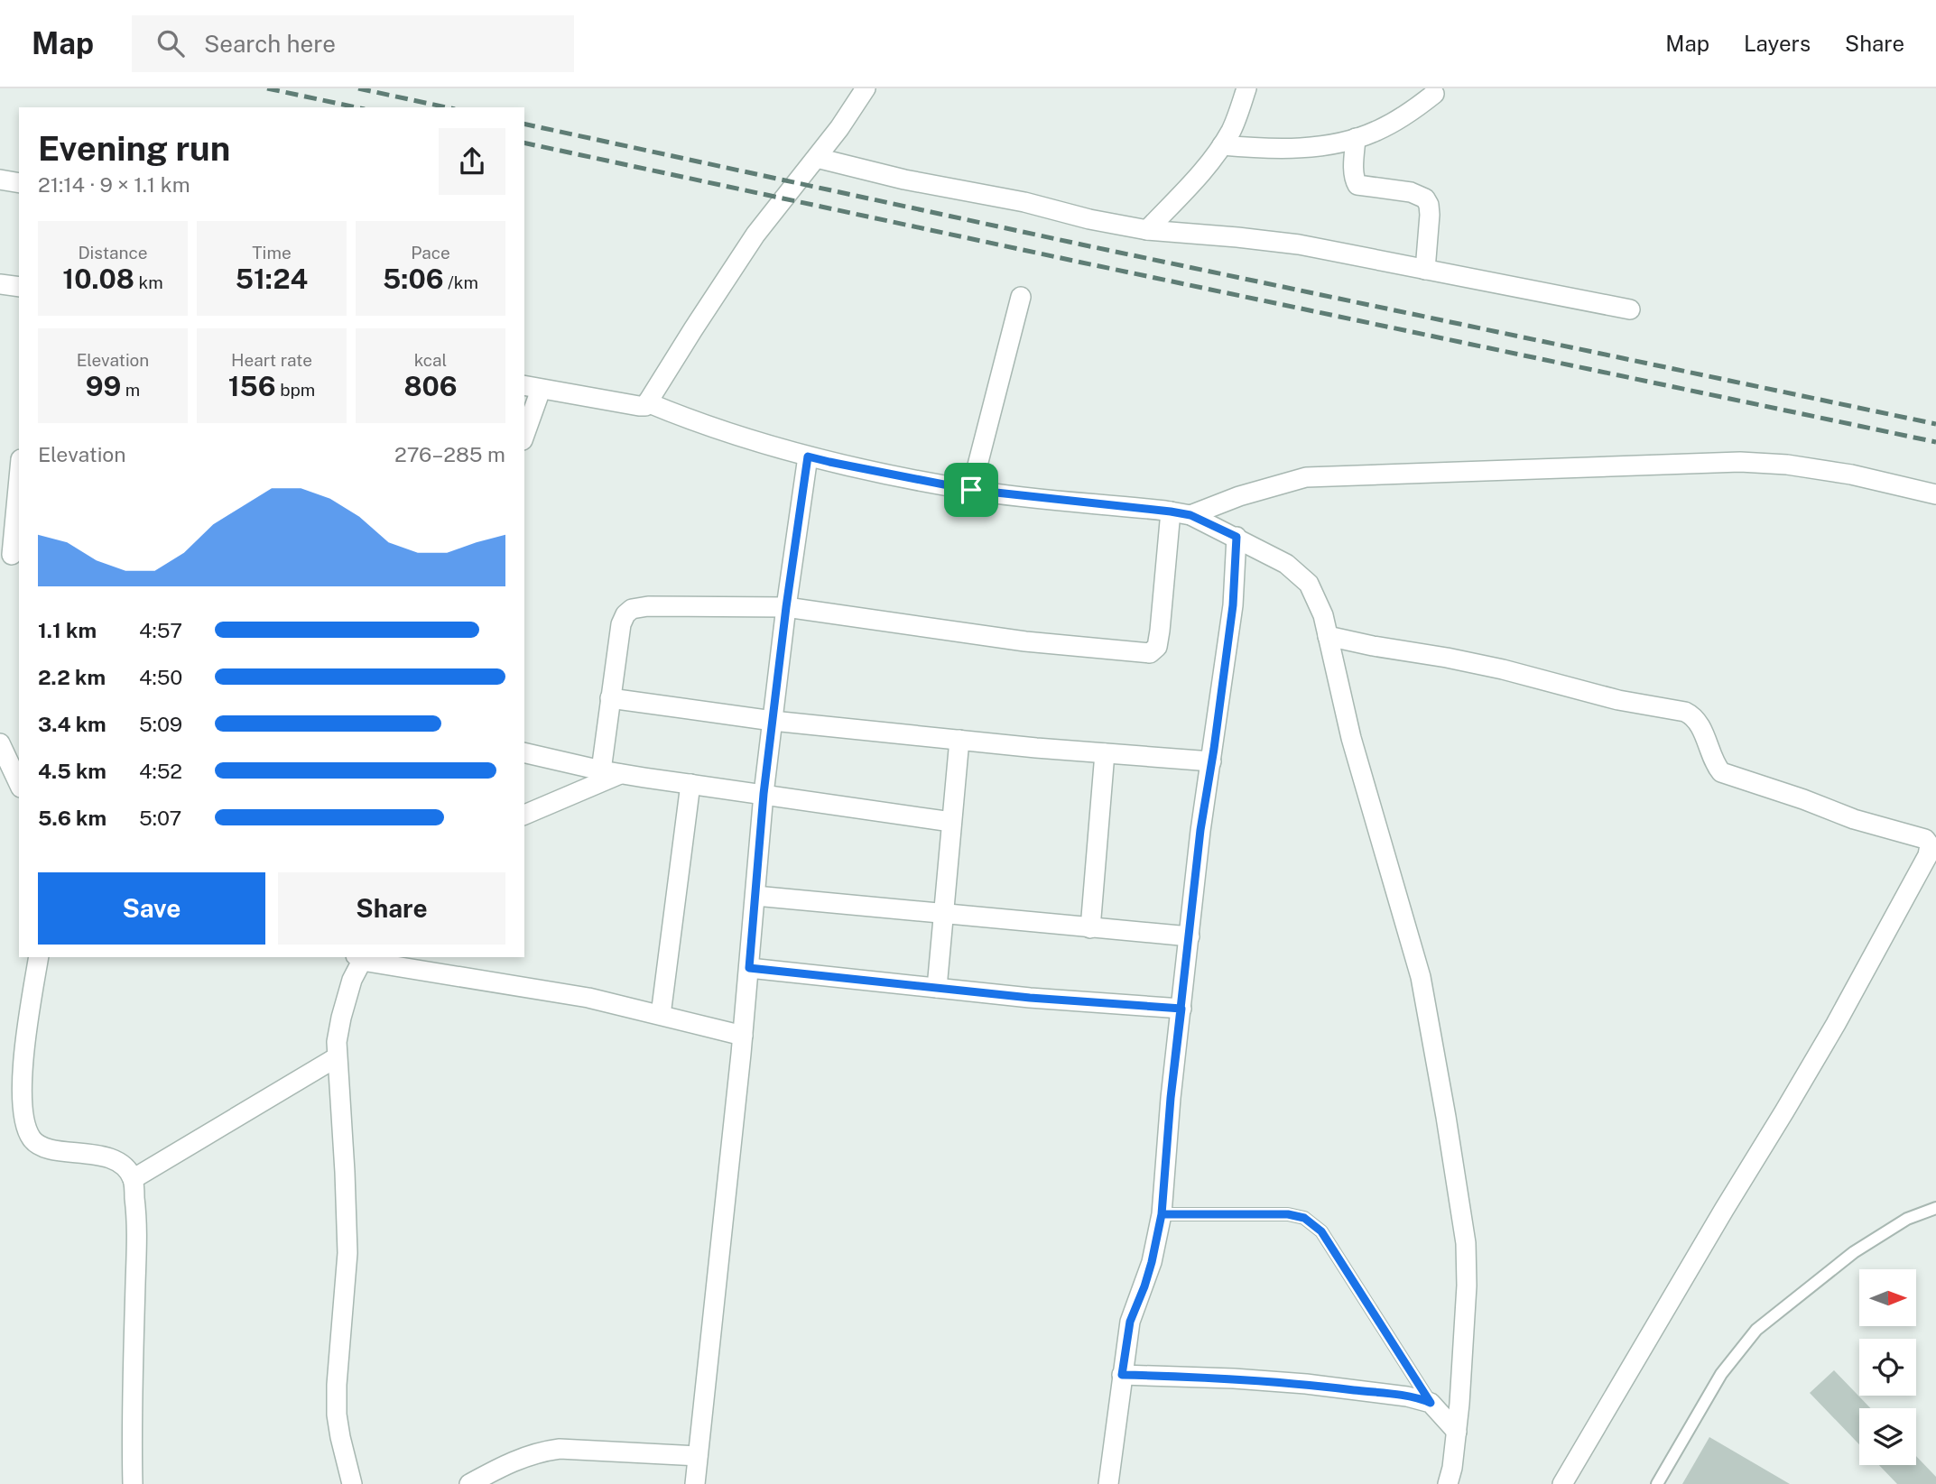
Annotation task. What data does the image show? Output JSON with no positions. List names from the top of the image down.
{
  "north": "right",
  "page": {
    "header": "Map",
    "search": "Search here",
    "nav": ["Map", "Layers", "Share"],
    "heading": ["Evening run", "21:14 · 9 × 1.1 km"],
    "stats": [
      ["Distance", "10.08 km"],
      ["Time", "51:24"],
      ["Pace", "5:06 /km"],
      ["Elevation", "99 m"],
      ["Heart rate", "156 bpm"],
      ["kcal", "806"]
    ],
    "chart": ["Elevation", "276–285 m"],
    "list": [
      {
        "name": "1.1 km",
        "note": "4:57"
      },
      {
        "name": "2.2 km",
        "note": "4:50"
      },
      {
        "name": "3.4 km",
        "note": "5:09"
      },
      {
        "name": "4.5 km",
        "note": "4:52"
      },
      {
        "name": "5.6 km",
        "note": "5:07"
      }
    ],
    "buttons": ["Save", "Share"]
  }
}
